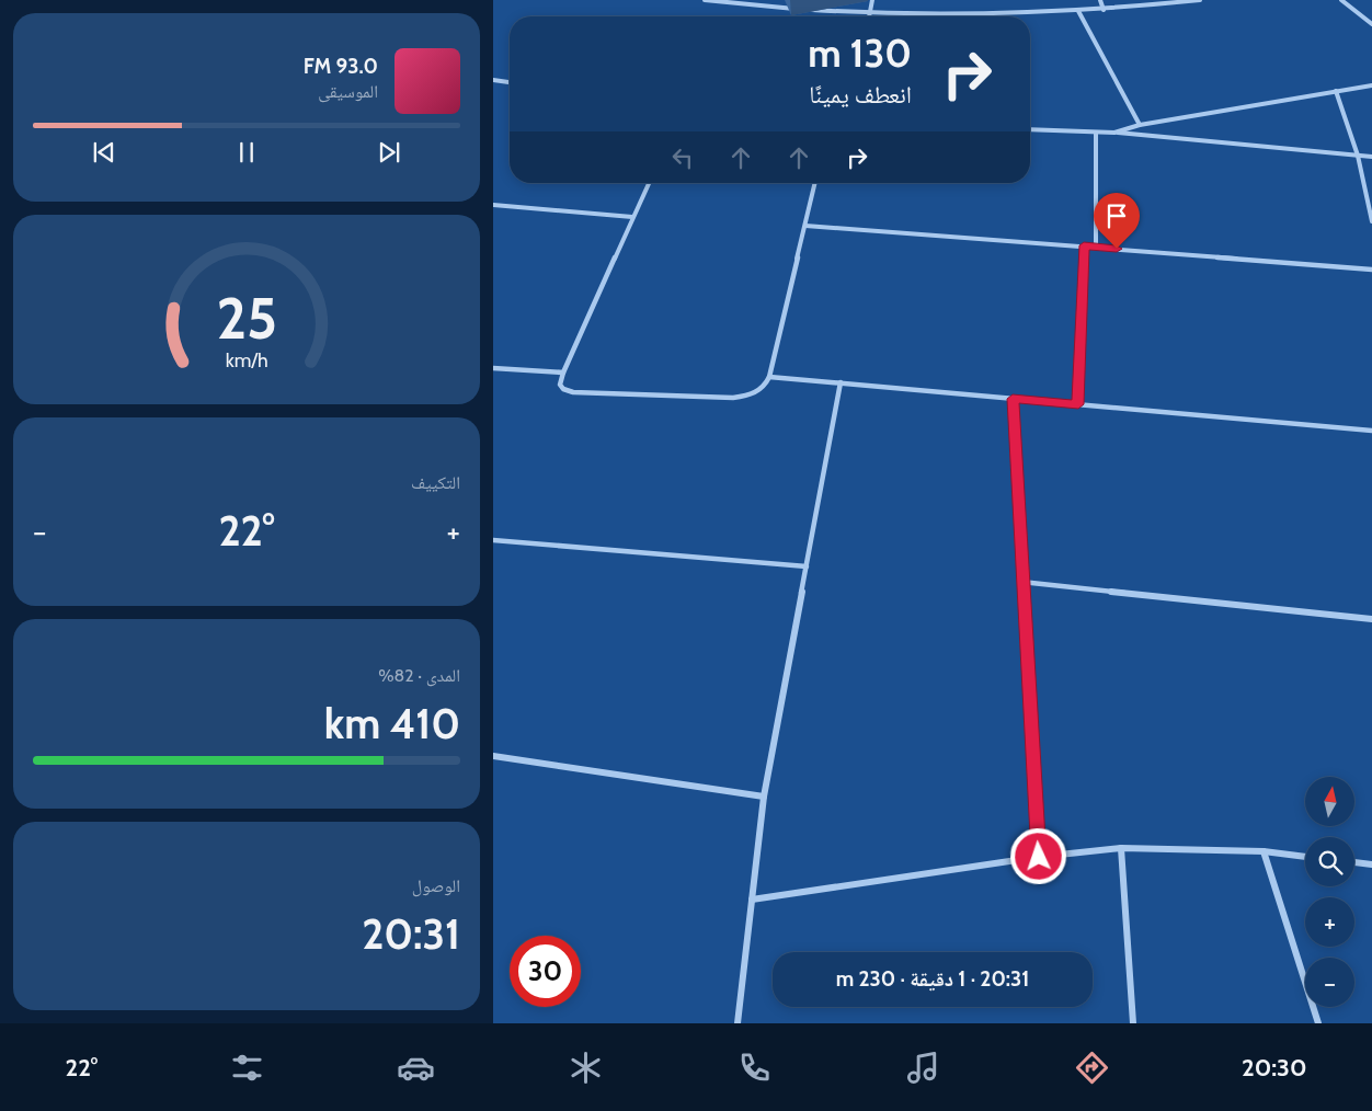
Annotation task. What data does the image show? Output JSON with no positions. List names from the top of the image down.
{
  "north": "top",
  "page": {
    "turn": ["130 m", "انعطف يمينًا"],
    "song": ["93.0 FM", "الموسيقى"],
    "tile": [
      "التكييف",
      ["المدى · 82%", "410 km"],
      ["الوصول", "20:31"]
    ],
    "heat": ["−", "22°", "+"],
    "map_buttons": ["+", "−"],
    "limit": "30",
    "trip": "20:31 · 1 دقيقة · 230 m",
    "tabs": ["20:30", "22°"],
    "gauge": ["25", "km/h"]
  }
}
